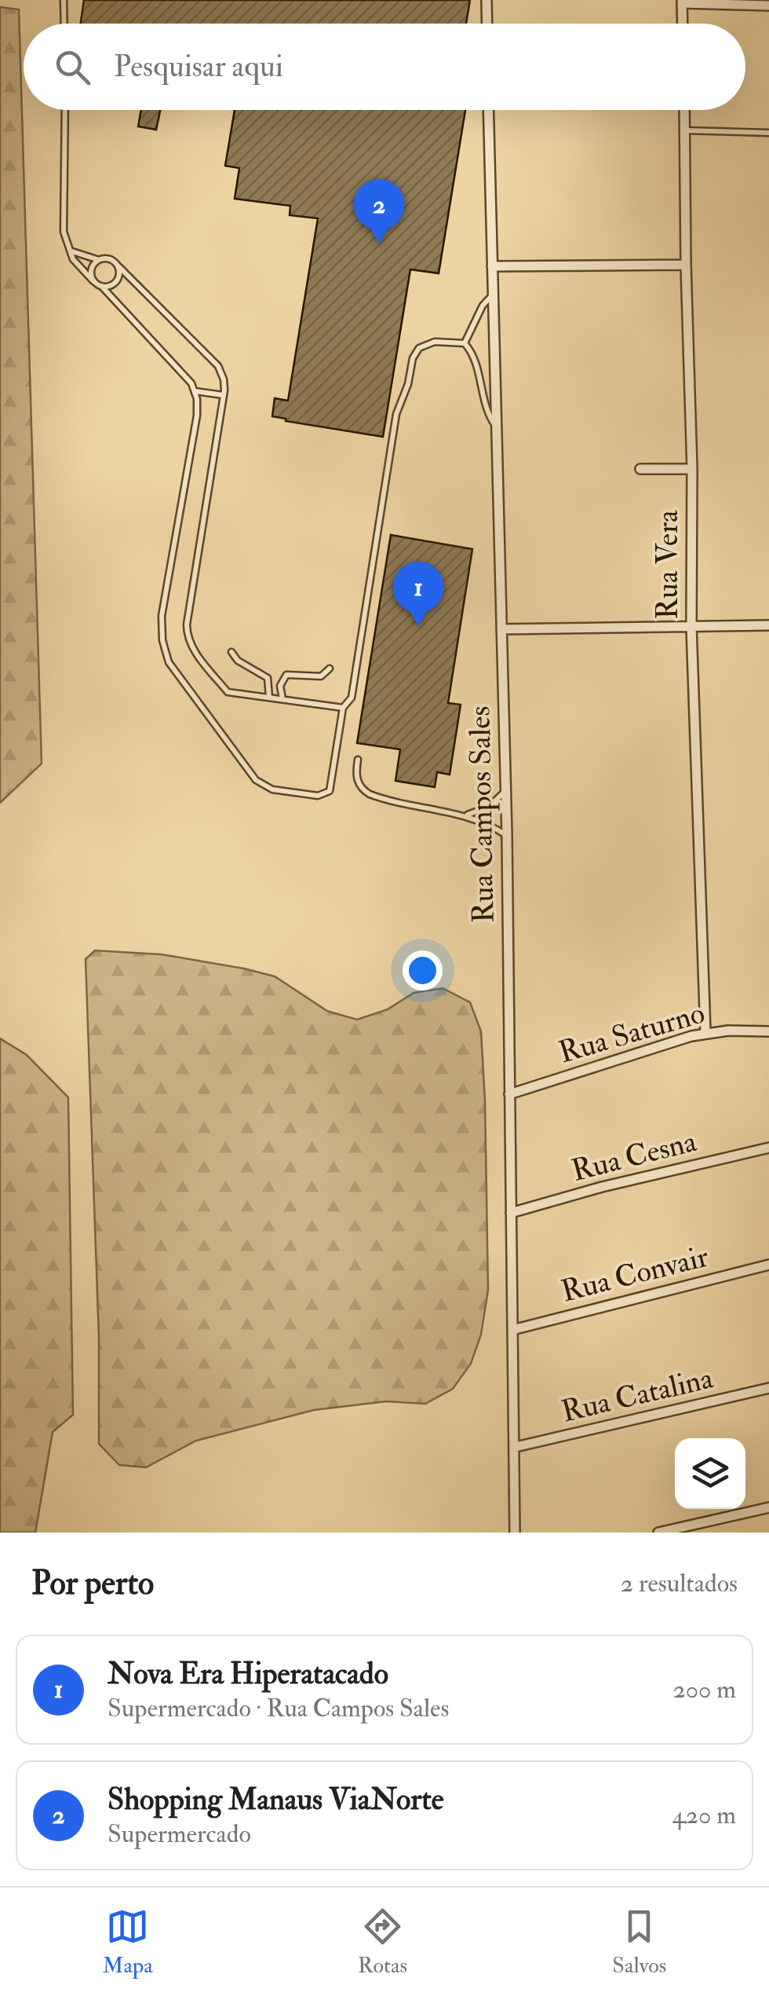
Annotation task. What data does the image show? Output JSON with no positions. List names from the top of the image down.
{
  "streets": {
    "street": [
      "Rua Vera",
      "Rua Campos Sales",
      "Rua Saturno",
      "Rua Cesna",
      "Rua Convair",
      "Rua Catalina"
    ]
  },
  "crossings": [
    ["Rua Vera", "Rua Saturno"],
    ["Rua Campos Sales", "Rua Saturno"],
    ["Rua Campos Sales", "Rua Cesna"],
    ["Rua Campos Sales", "Rua Convair"],
    ["Rua Campos Sales", "Rua Catalina"]
  ],
  "page": {
    "search": "Pesquisar aqui",
    "pins": ["2", "1"],
    "heading": ["Por perto", "2 resultados"],
    "list": [
      {
        "mark": "1",
        "name": "Nova Era Hiperatacado",
        "note": "Supermercado · Rua Campos Sales",
        "value": "200 m"
      },
      {
        "mark": "2",
        "name": "Shopping Manaus ViaNorte",
        "note": "Supermercado",
        "value": "420 m"
      }
    ],
    "nav": ["Mapa", "Rotas", "Salvos"]
  }
}
